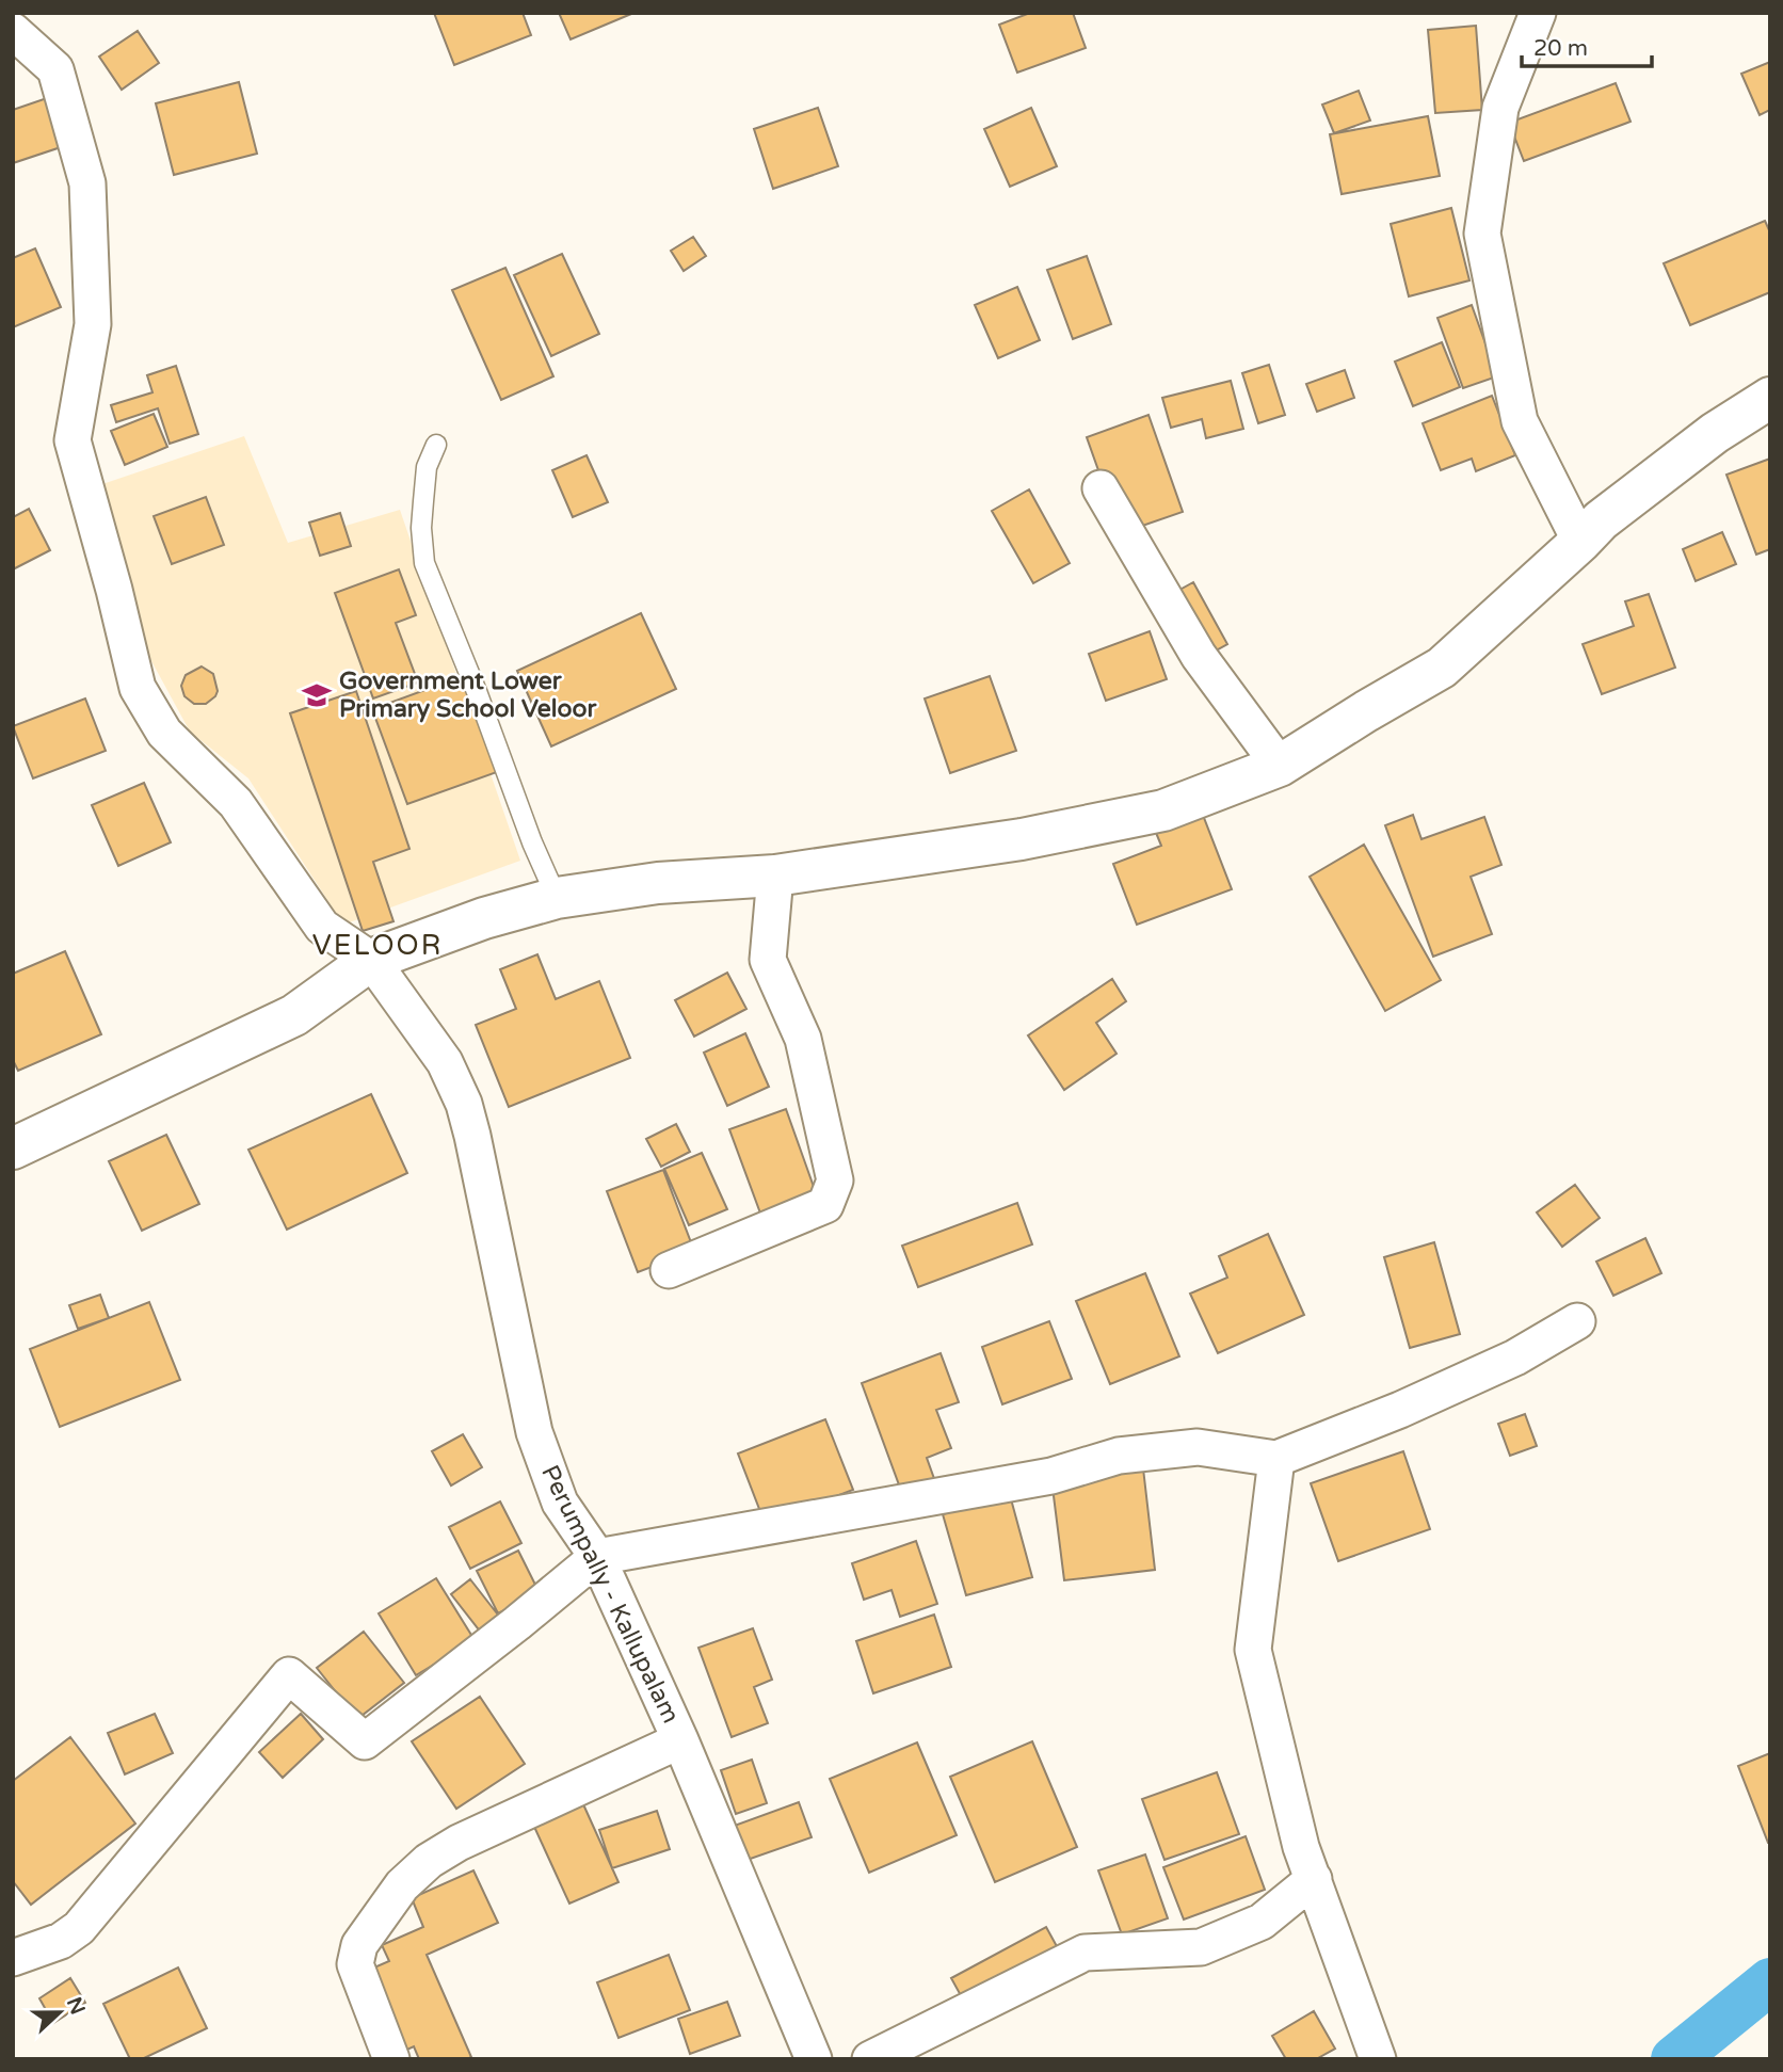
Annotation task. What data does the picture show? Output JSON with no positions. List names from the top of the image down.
{
  "streets": {
    "street": ["Perumpally - Kallupalam"]
  },
  "districts": ["VELOOR"],
  "places": {
    "school or university": ["Government Lower Primary School Veloor"]
  },
  "scale_bar": "20 m",
  "north": "right"
}
